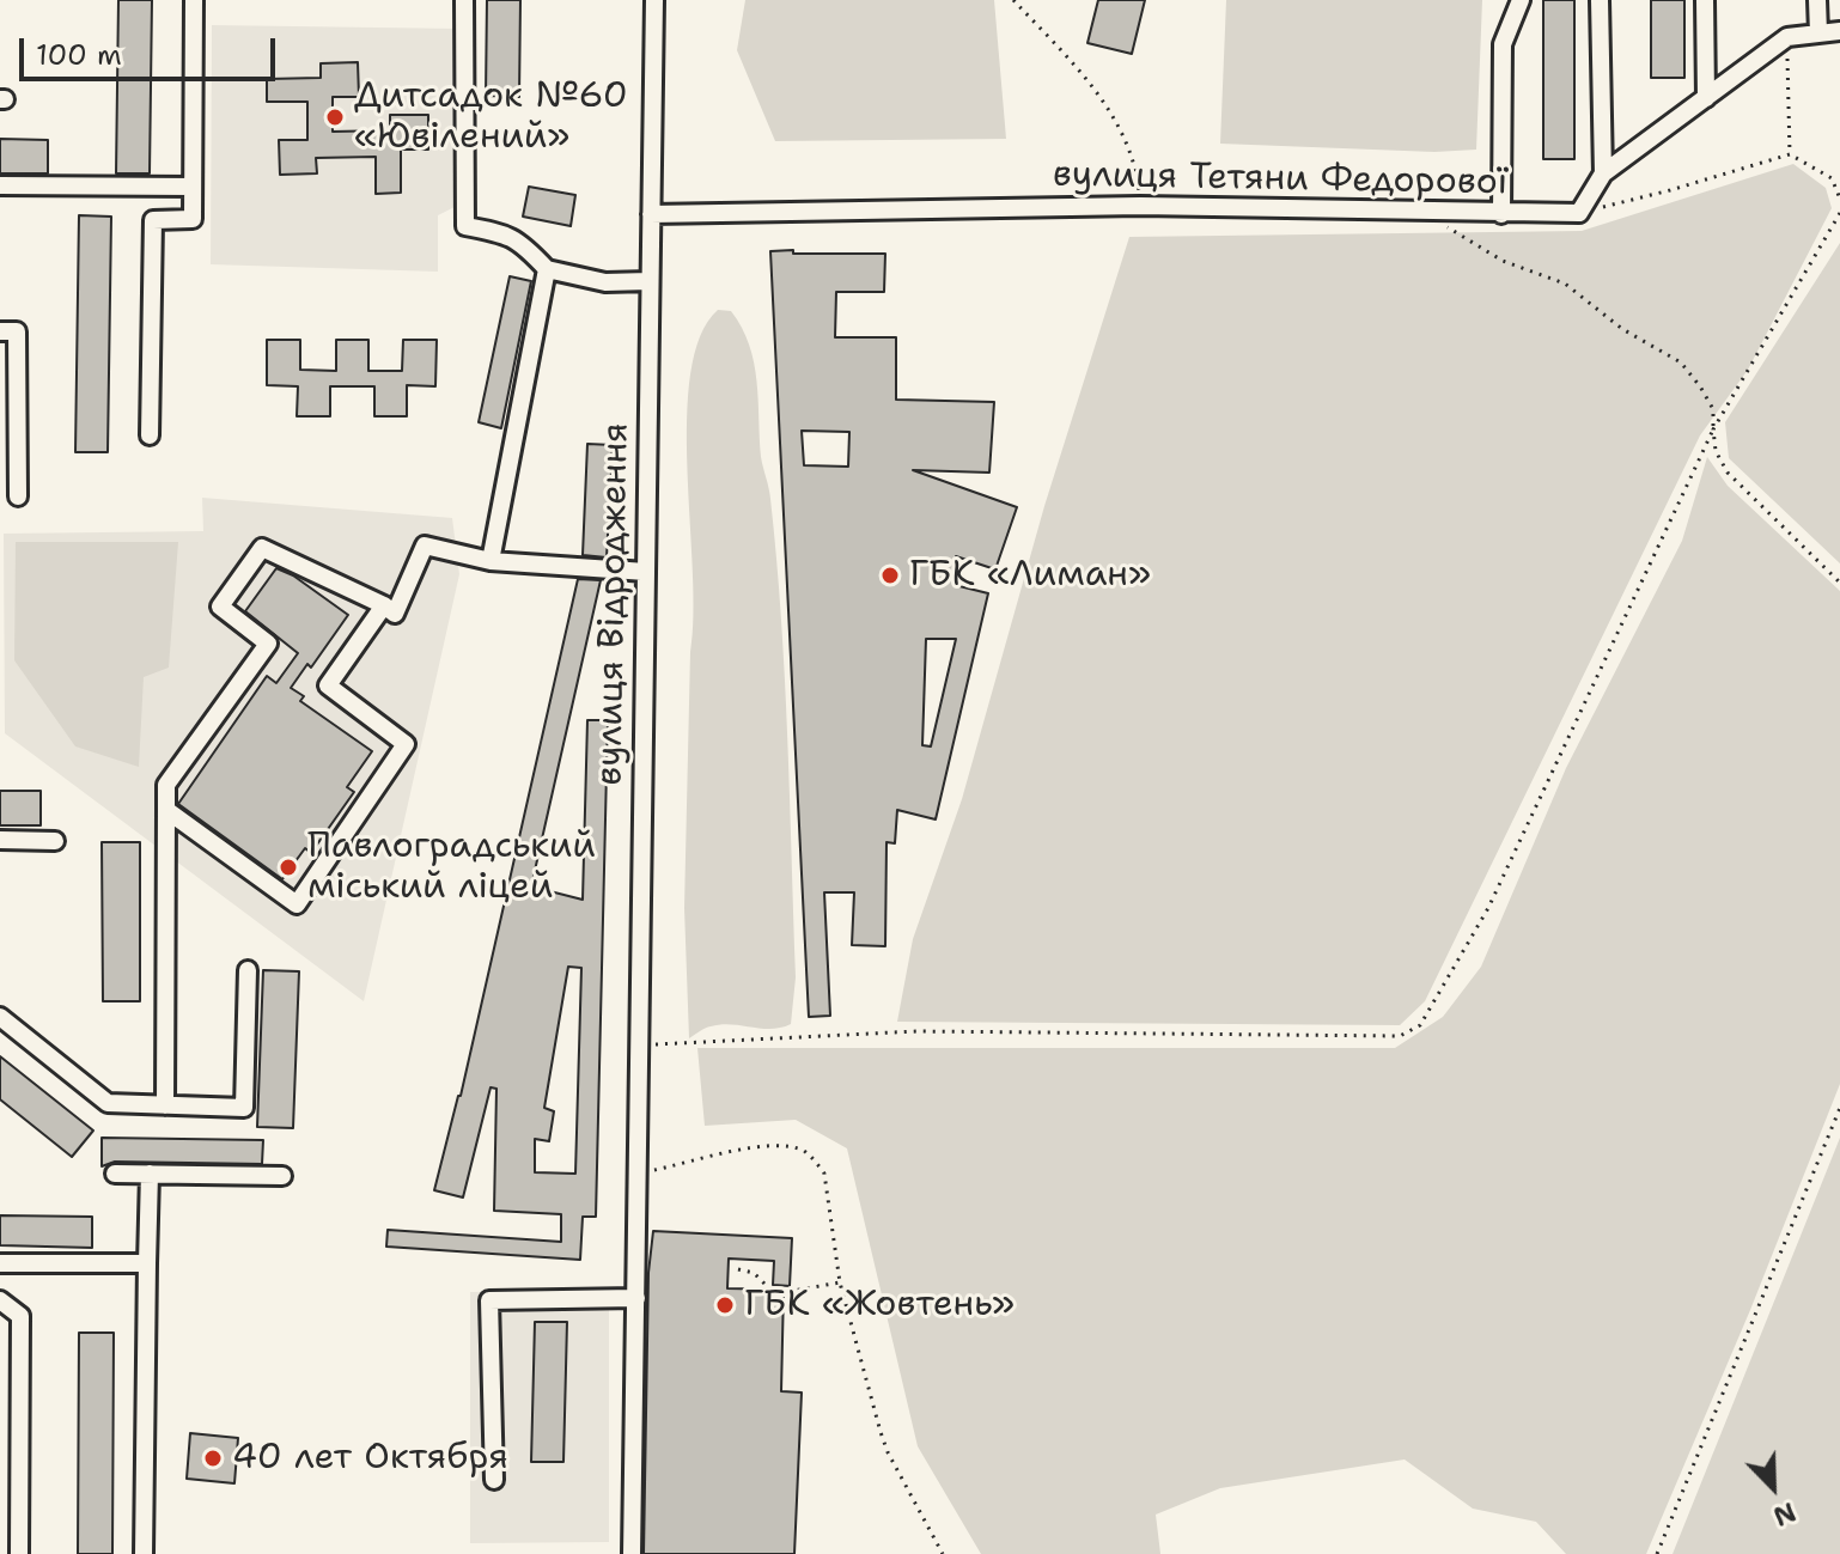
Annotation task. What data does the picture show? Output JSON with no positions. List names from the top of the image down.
{
  "streets": {
    "street": ["вулиця Тетяни Федорової", "вулиця Відродження"]
  },
  "crossings": [
    ["вулиця Тетяни Федорової", "вулиця Відродження"]
  ],
  "places": [
    "Дитсадок №60 «Ювілений»",
    "ГБК «Лиман»",
    "Павлоградський міський ліцей",
    "ГБК «Жовтень»",
    "40 лет Октября"
  ],
  "scale_bar": "100 m",
  "north": "bottom right"
}
